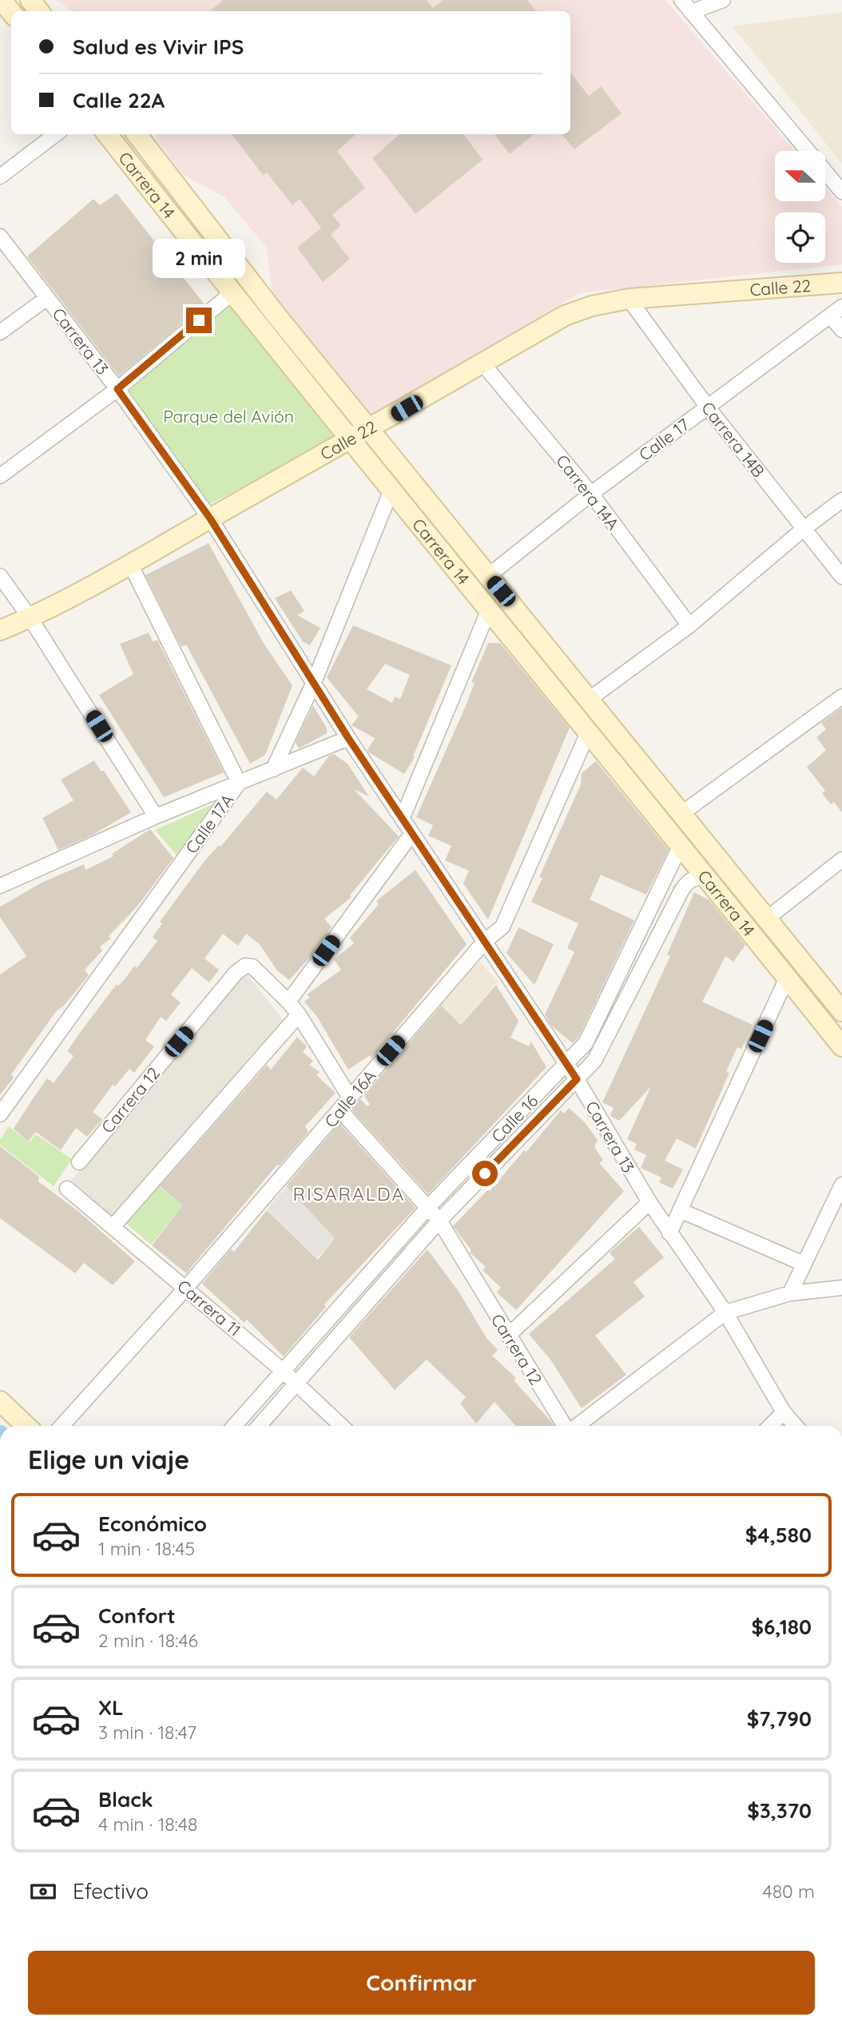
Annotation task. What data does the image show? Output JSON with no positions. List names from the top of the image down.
{
  "streets": {
    "main road": ["Carrera 14", "Calle 22"],
    "street": [
      "Carrera 13",
      "Calle 17",
      "Carrera 14B",
      "Carrera 14A",
      "Calle 17A",
      "Calle 16A",
      "Carrera 12",
      "Calle 16",
      "Carrera 11"
    ]
  },
  "crossings": [
    ["Carrera 14", "Calle 22"],
    ["Carrera 14", "Calle 17"],
    ["Carrera 14", "Calle 16A"],
    ["Carrera 14", "Calle 16"],
    ["Calle 22", "Carrera 13"],
    ["Calle 22", "Carrera 14B"],
    ["Calle 22", "Carrera 14A"],
    ["Carrera 13", "Calle 17A"],
    ["Carrera 13", "Calle 16A"],
    ["Carrera 13", "Calle 16"],
    ["Calle 17", "Carrera 14B"],
    ["Calle 17", "Carrera 14A"],
    ["Calle 16A", "Carrera 12"],
    ["Calle 16A", "Carrera 11"],
    ["Carrera 12", "Calle 16"],
    ["Calle 16", "Carrera 11"]
  ],
  "districts": ["RISARALDA"],
  "parks": ["Parque del Avión"],
  "north": "left",
  "page": {
    "banner": ["Salud es Vivir IPS", "Calle 22A"],
    "bubble": "2 min",
    "heading": "Elige un viaje",
    "list": [
      {
        "name": "Económico",
        "note": "1 min · 18:45",
        "value": "$4,580"
      },
      {
        "name": "Confort",
        "note": "2 min · 18:46",
        "value": "$6,180"
      },
      {
        "name": "XL",
        "note": "3 min · 18:47",
        "value": "$7,790"
      },
      {
        "name": "Black",
        "note": "4 min · 18:48",
        "value": "$3,370"
      }
    ],
    "pay": ["Efectivo", "480 m"],
    "buttons": "Confirmar"
  }
}
